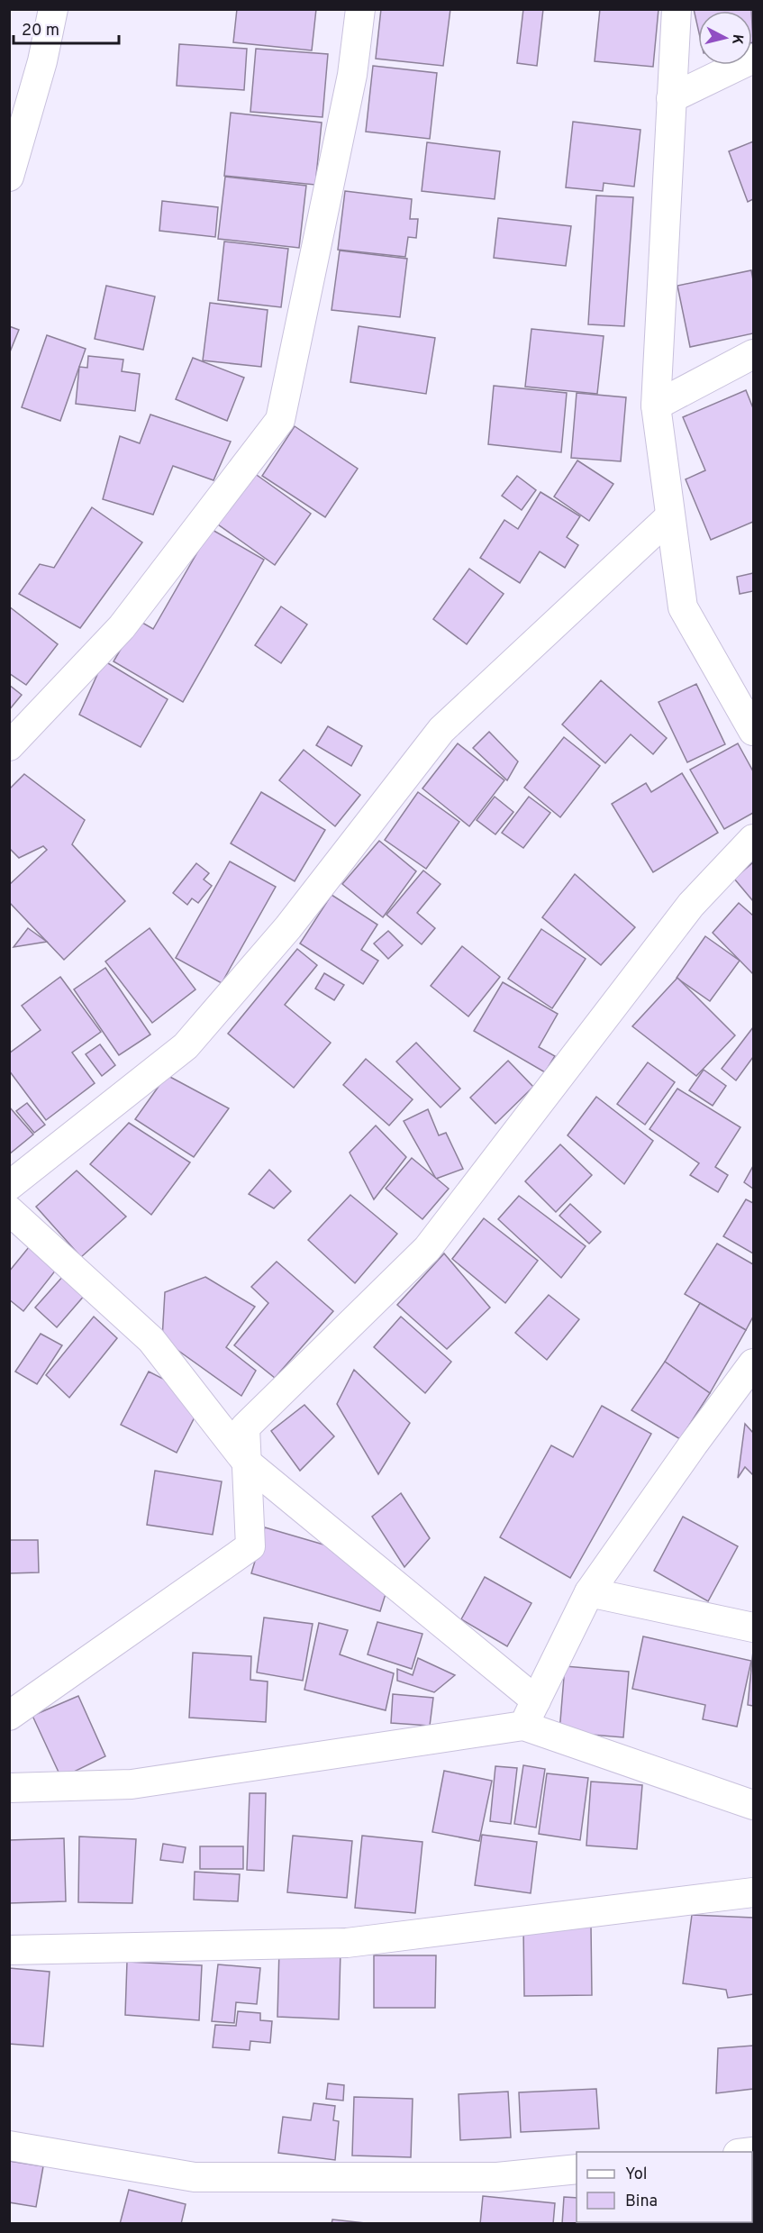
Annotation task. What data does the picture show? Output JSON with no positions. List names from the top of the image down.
{
  "legend": ["Yol", "Bina"],
  "scale_bar": "20 m",
  "north": "right"
}
